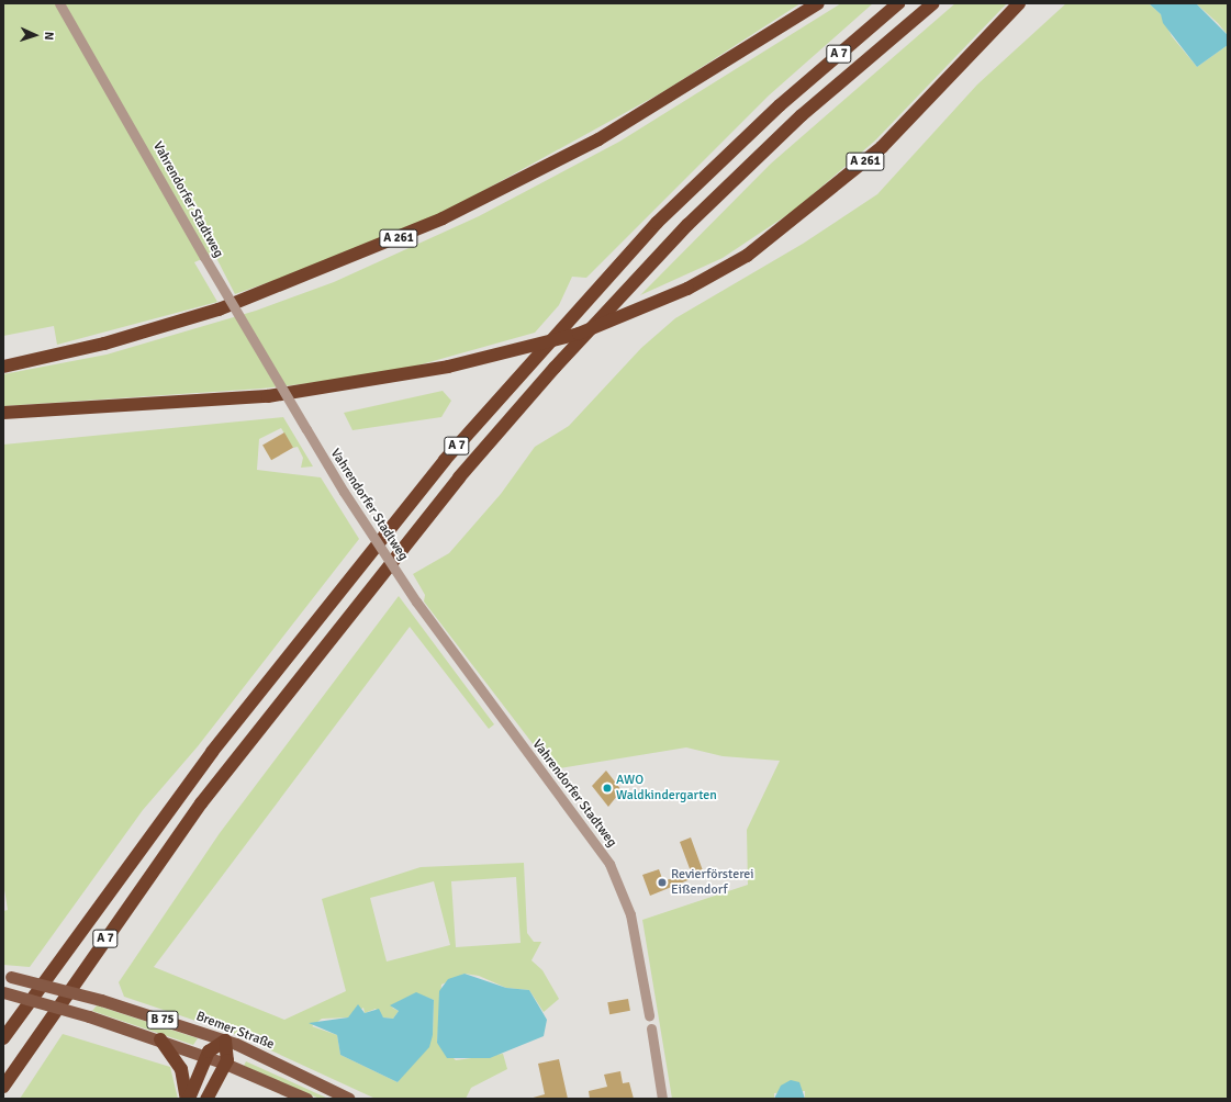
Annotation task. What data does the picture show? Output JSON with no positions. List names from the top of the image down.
{
  "streets": {
    "highway": ["A 7", "A 261"],
    "main road": ["B 75", "Bremer Straße"],
    "street": ["Vahrendorfer Stadtweg"]
  },
  "places": ["AWO Waldkindergarten", "Revierförsterei Eißendorf"],
  "north": "right"
}
